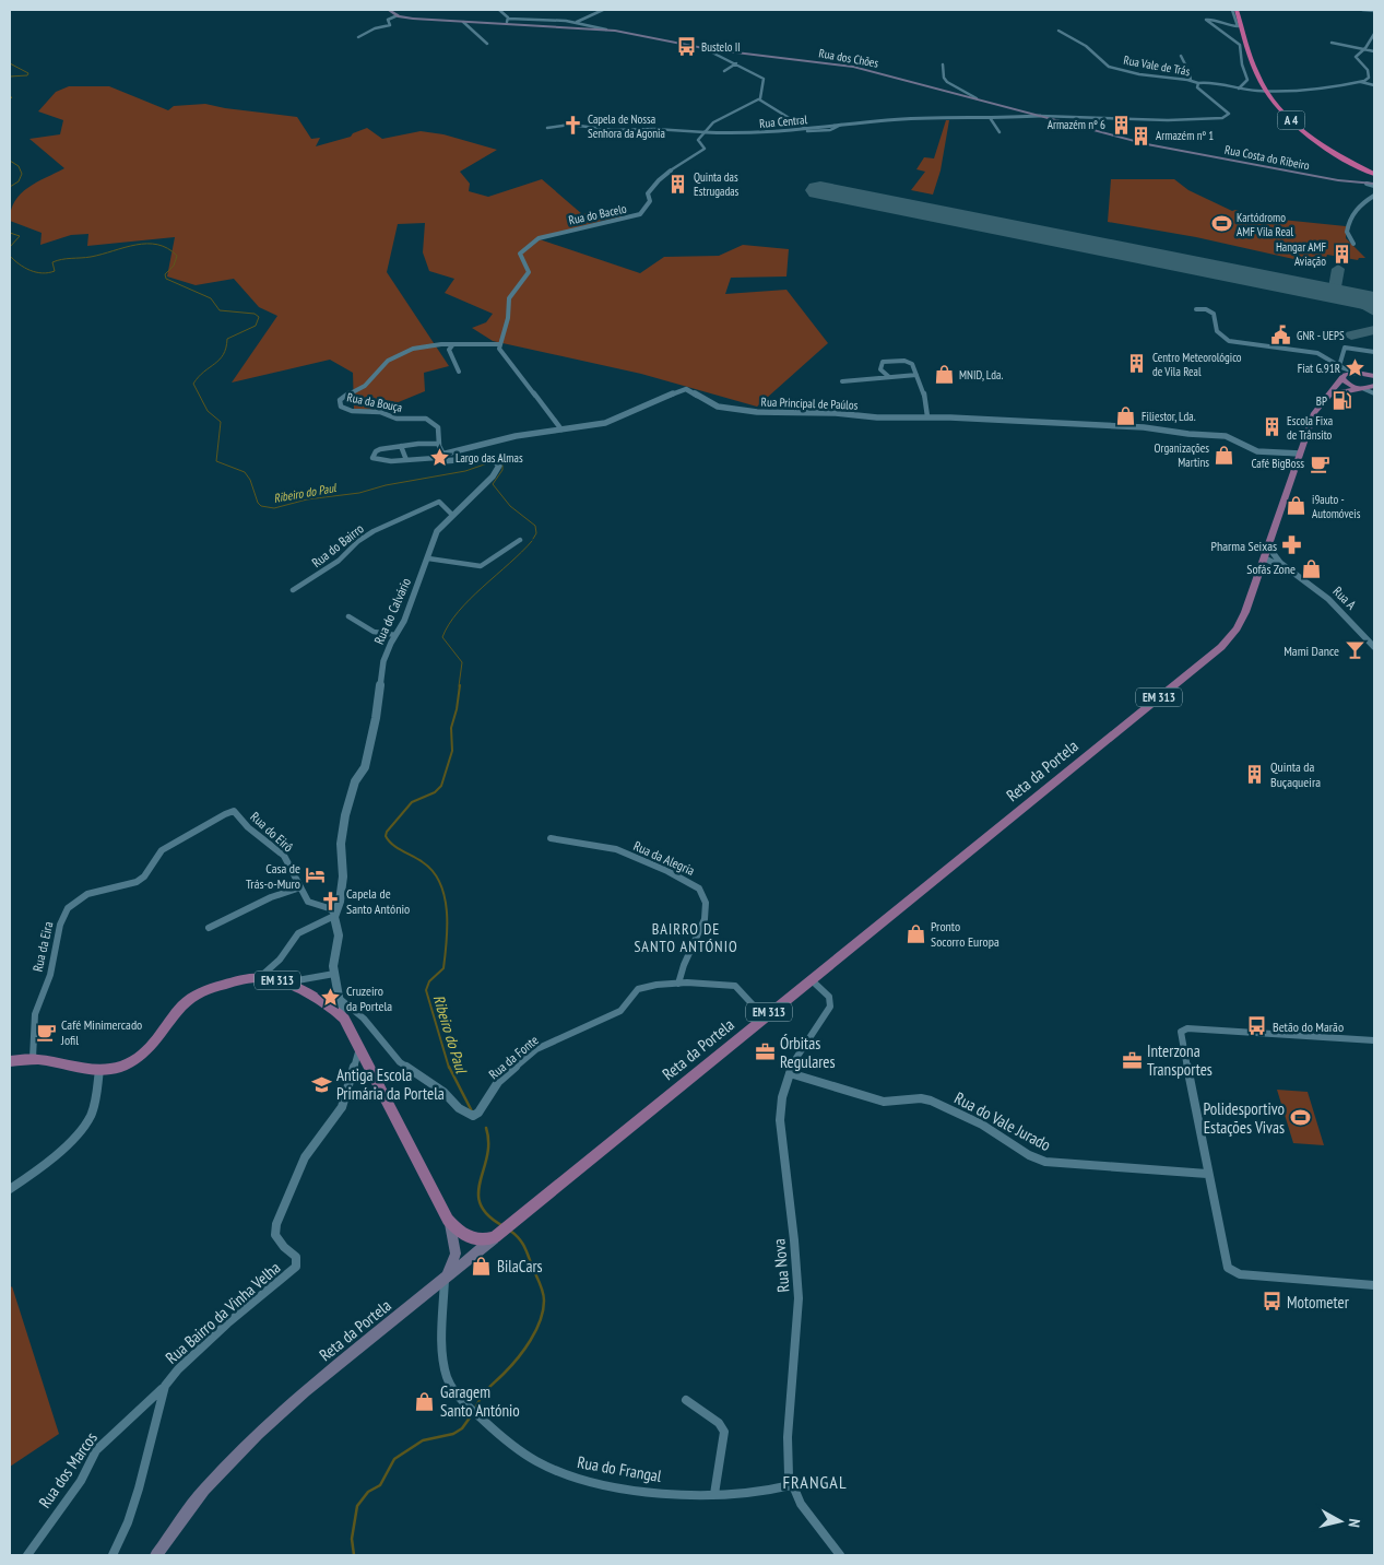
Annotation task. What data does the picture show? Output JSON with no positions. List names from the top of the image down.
{
  "streets": {
    "highway": ["A 4"],
    "main road": [
      "Rua dos Chões",
      "Rua Costa do Ribeiro",
      "EM 313",
      "Reta da Portela"
    ],
    "street": [
      "Rua Vale de Trás",
      "Rua Central",
      "Rua do Bacelo",
      "Rua da Bouça",
      "Rua Principal de Paúlos",
      "Rua do Bairro",
      "Rua A",
      "Rua do Calvário",
      "Rua do Eirô",
      "Rua da Alegria",
      "Rua da Eira",
      "Rua da Fonte",
      "Rua do Vale Jurado",
      "Rua Nova",
      "Rua Bairro da Vinha Velha",
      "Rua do Frangal",
      "Rua dos Marcos"
    ]
  },
  "crossings": [
    ["Rua dos Chões", "Rua Costa do Ribeiro"],
    ["Rua Central", "Rua do Bacelo"],
    ["Rua do Bacelo", "Rua da Bouça"],
    ["Rua Principal de Paúlos", "Rua do Calvário"],
    ["Rua Principal de Paúlos", "EM 313"],
    ["Rua do Bairro", "Rua do Calvário"],
    ["Rua do Calvário", "EM 313"],
    ["Rua do Calvário", "Rua do Eirô"],
    ["Rua do Calvário", "Rua da Fonte"],
    ["EM 313", "Reta da Portela"],
    ["EM 313", "Rua da Eira"],
    ["EM 313", "Rua Bairro da Vinha Velha"],
    ["Reta da Portela", "Rua da Fonte"],
    ["Reta da Portela", "Rua Nova"],
    ["Reta da Portela", "Rua do Frangal"],
    ["Rua do Eirô", "Rua da Eira"],
    ["Rua da Alegria", "Rua da Fonte"],
    ["Rua do Vale Jurado", "Rua Nova"],
    ["Rua Nova", "Rua do Frangal"],
    ["Rua Bairro da Vinha Velha", "Rua dos Marcos"]
  ],
  "districts": ["BAIRRO DE SANTO ANTÓNIO", "FRANGAL"],
  "water": ["Ribeiro do Paul"],
  "places": {
    "bus stop": ["Bustelo II", "Betão do Marão", "Motometer"],
    "building": [
      "Armazém nº 6",
      "Armazém nº 1",
      "Quinta das Estrugadas",
      "Hangar AMF Aviação",
      "Centro Meteorológico de Vila Real",
      "Escola Fixa de Trânsito",
      "Quinta da Buçaqueira"
    ],
    "church": ["Capela de Nossa Senhora da Agonia", "Capela de Santo António"],
    "sports": ["Kartódromo AMF Vila Real", "Polidesportivo Estações Vivas"],
    "public building": ["GNR - UEPS"],
    "place": ["Fiat G.91R", "Largo das Almas", "Cruzeiro da Portela"],
    "shop": [
      "MNID, Lda.",
      "Filiestor, Lda.",
      "Organizações Martins",
      "i9auto - Automóveis",
      "Sofás Zone",
      "Pronto Socorro Europa",
      "BilaCars",
      "Garagem Santo António"
    ],
    "fuel station": ["BP"],
    "cafe": ["Café BigBoss", "Café Minimercado Jofil"],
    "pharmacy": ["Pharma Seixas"],
    "bar": ["Mami Dance"],
    "hotel": ["Casa de Trás-o-Muro"],
    "office": ["Órbitas Regulares", "Interzona Transportes"],
    "school or university": ["Antiga Escola Primária da Portela"]
  },
  "north": "right"
}
